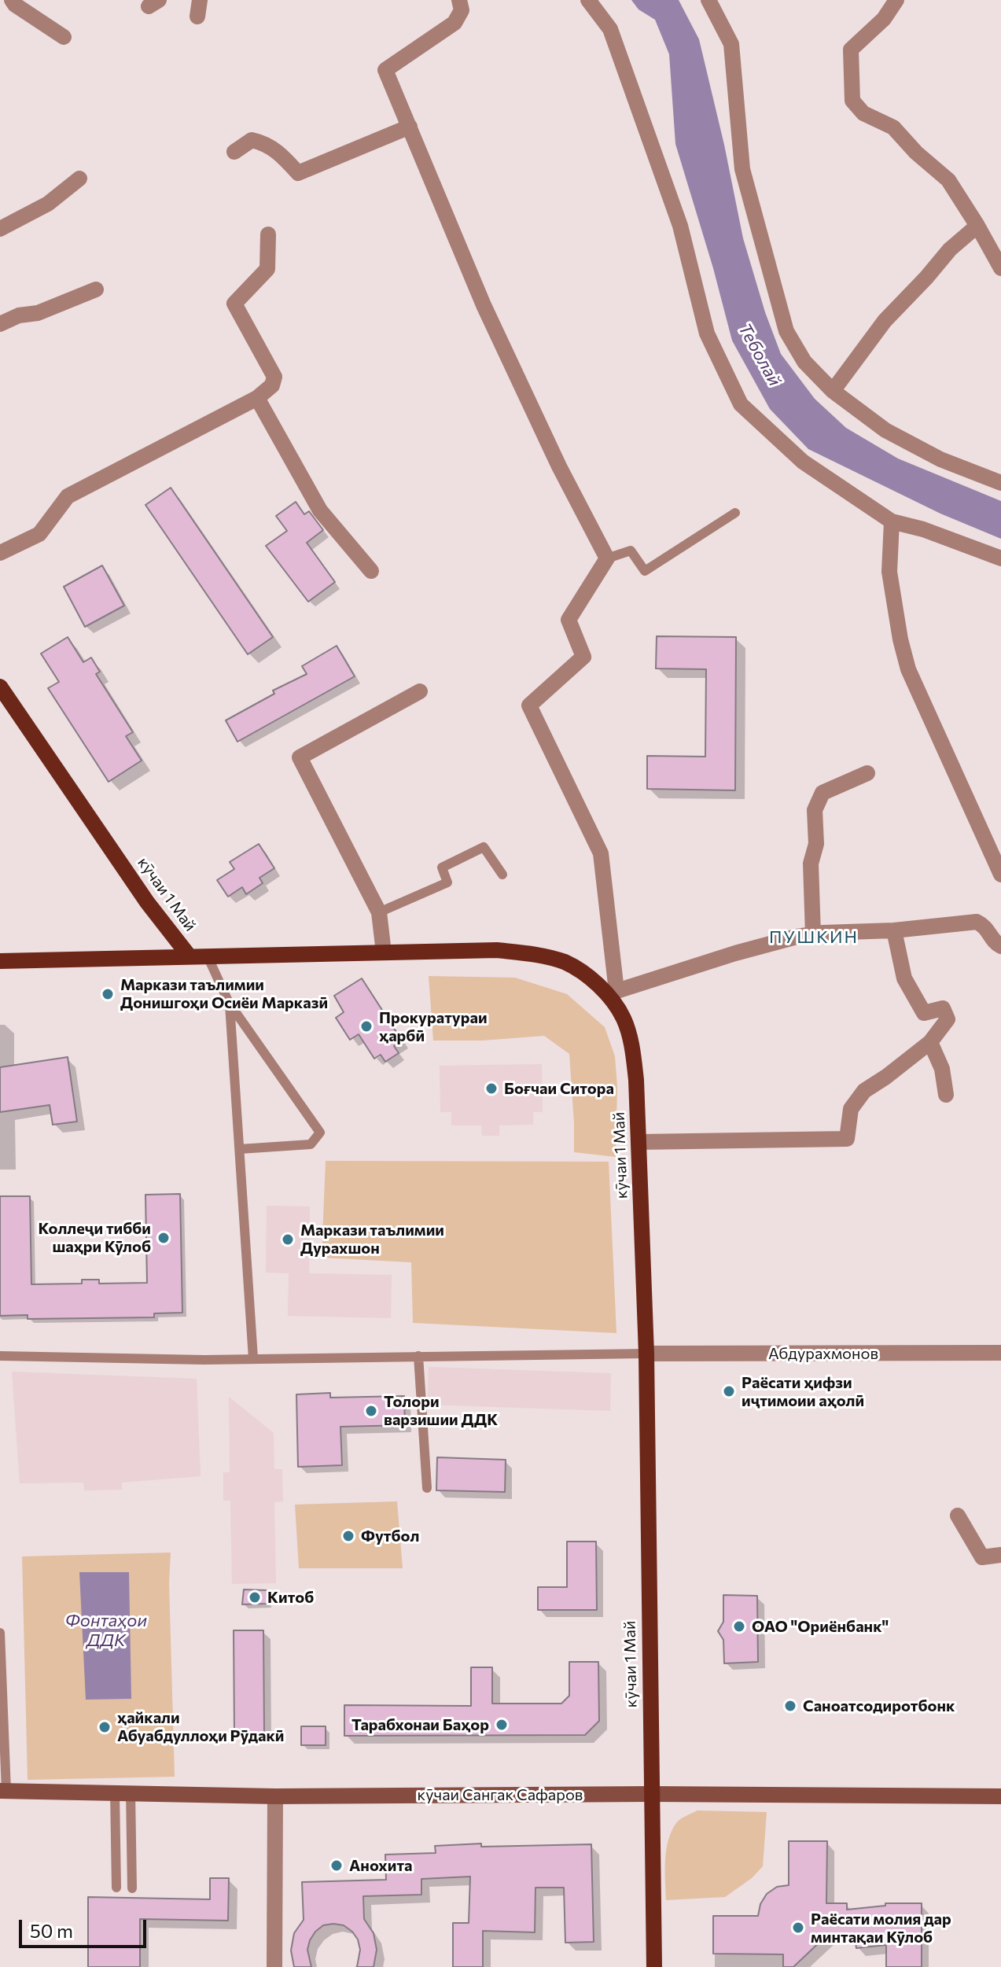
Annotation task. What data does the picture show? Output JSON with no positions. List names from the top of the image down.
{
  "streets": {
    "main road": ["кӯчаи 1 Май"],
    "street": ["Абдурахмонов", "кӯчаи Сангак Сафаров"]
  },
  "crossings": [
    ["кӯчаи 1 Май", "Абдурахмонов"],
    ["кӯчаи 1 Май", "кӯчаи Сангак Сафаров"]
  ],
  "districts": ["ПУШКИН"],
  "water": ["Теболай", "Фонтаҳои ДДК"],
  "places": [
    "Маркази таълимии Донишгоҳи Осиёи Марказӣ",
    "Прокуратураи ҳарбӣ",
    "Боғчаи Ситора",
    "Коллеҷи тибби шаҳри Кӯлоб",
    "Маркази таълимии Дурахшон",
    "Раёсати ҳифзи иҷтимоии аҳолӣ",
    "Толори варзишии ДДК",
    "Футбол",
    "Китоб",
    "ОАО \"Ориёнбанк\"",
    "Саноатсодиротбонк",
    "Тарабхонаи Баҳор",
    "ҳайкали Абуабдуллоҳи Рӯдакӣ",
    "Анохита",
    "Раёсати молия дар минтақаи Кӯлоб"
  ],
  "scale_bar": "50 m"
}
